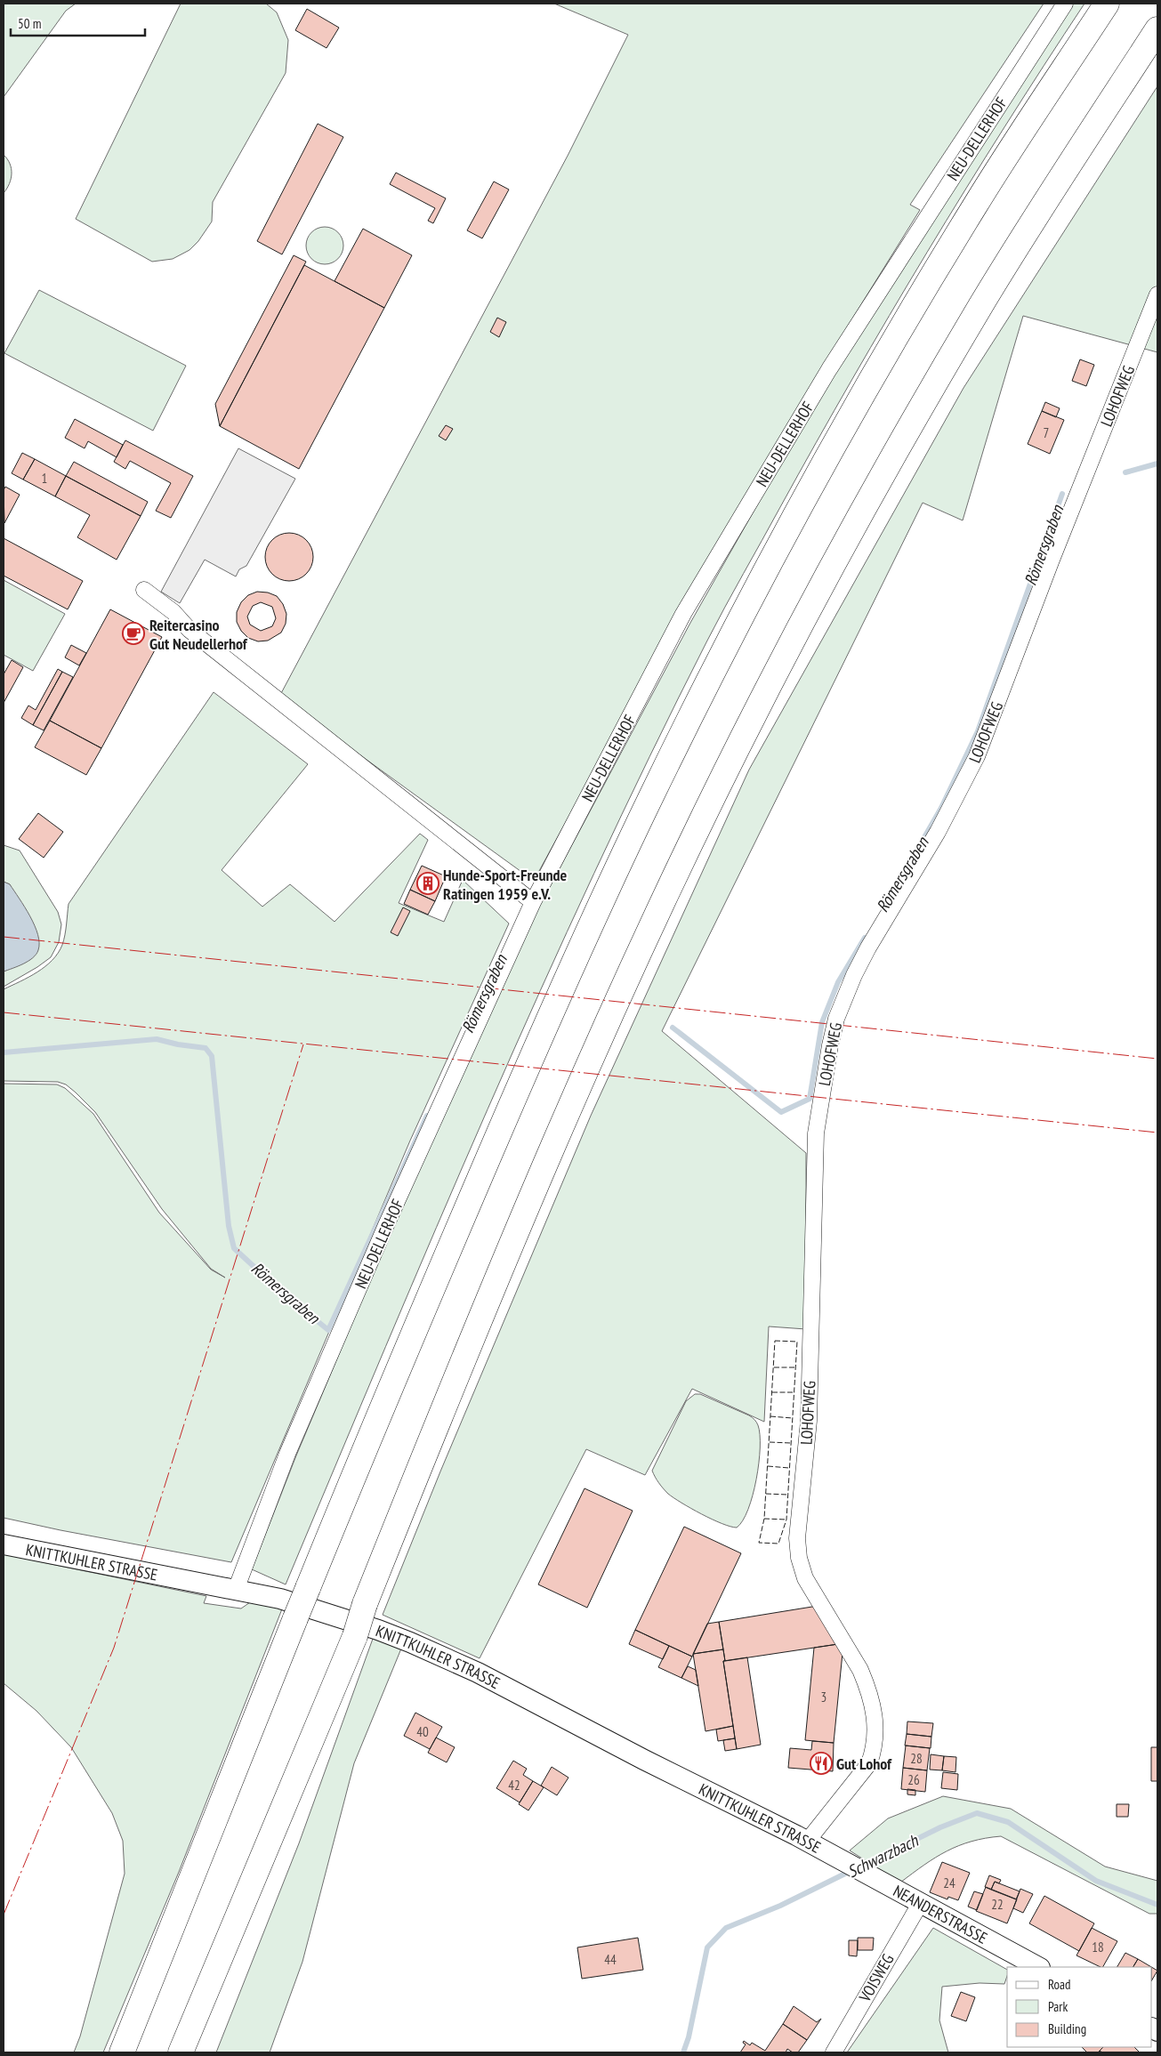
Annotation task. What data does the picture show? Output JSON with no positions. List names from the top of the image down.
{
  "streets": {
    "street": [
      "NEU-DELLERHOF",
      "LOHOFWEG",
      "KNITTKUHLER STRASSE",
      "NEANDERSTRASSE",
      "VOISWEG"
    ]
  },
  "crossings": [
    ["NEU-DELLERHOF", "KNITTKUHLER STRASSE"],
    ["LOHOFWEG", "KNITTKUHLER STRASSE"],
    ["KNITTKUHLER STRASSE", "NEANDERSTRASSE"],
    ["NEANDERSTRASSE", "VOISWEG"]
  ],
  "water": ["Römersgraben", "Schwarzbach"],
  "places": {
    "cafe": ["Reitercasino Gut Neudellerhof"],
    "building": ["Hunde-Sport-Freunde Ratingen 1959 e.V."],
    "restaurant": ["Gut Lohof"]
  },
  "house_numbers": [
    "7",
    "1",
    "3",
    "40",
    "28",
    "26",
    "42",
    "24",
    "22",
    "18",
    "44"
  ],
  "legend": ["Road", "Park", "Building"],
  "scale_bar": "50 m"
}
